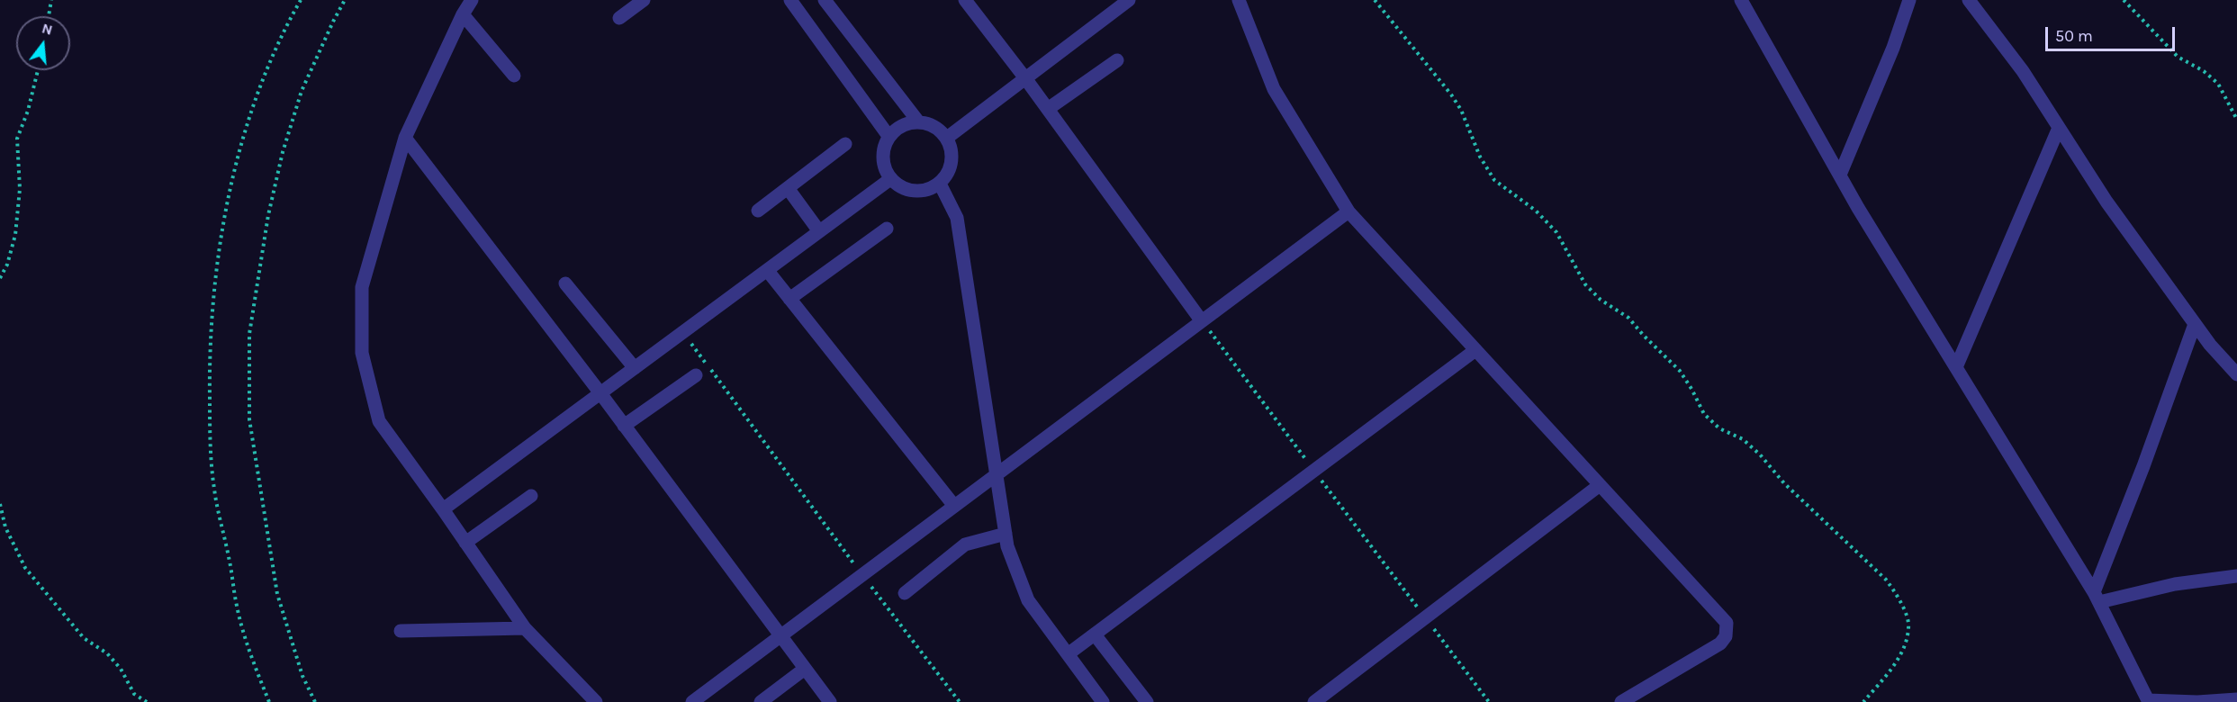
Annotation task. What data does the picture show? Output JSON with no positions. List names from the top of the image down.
{
  "scale_bar": "50 m",
  "north": "top"
}
